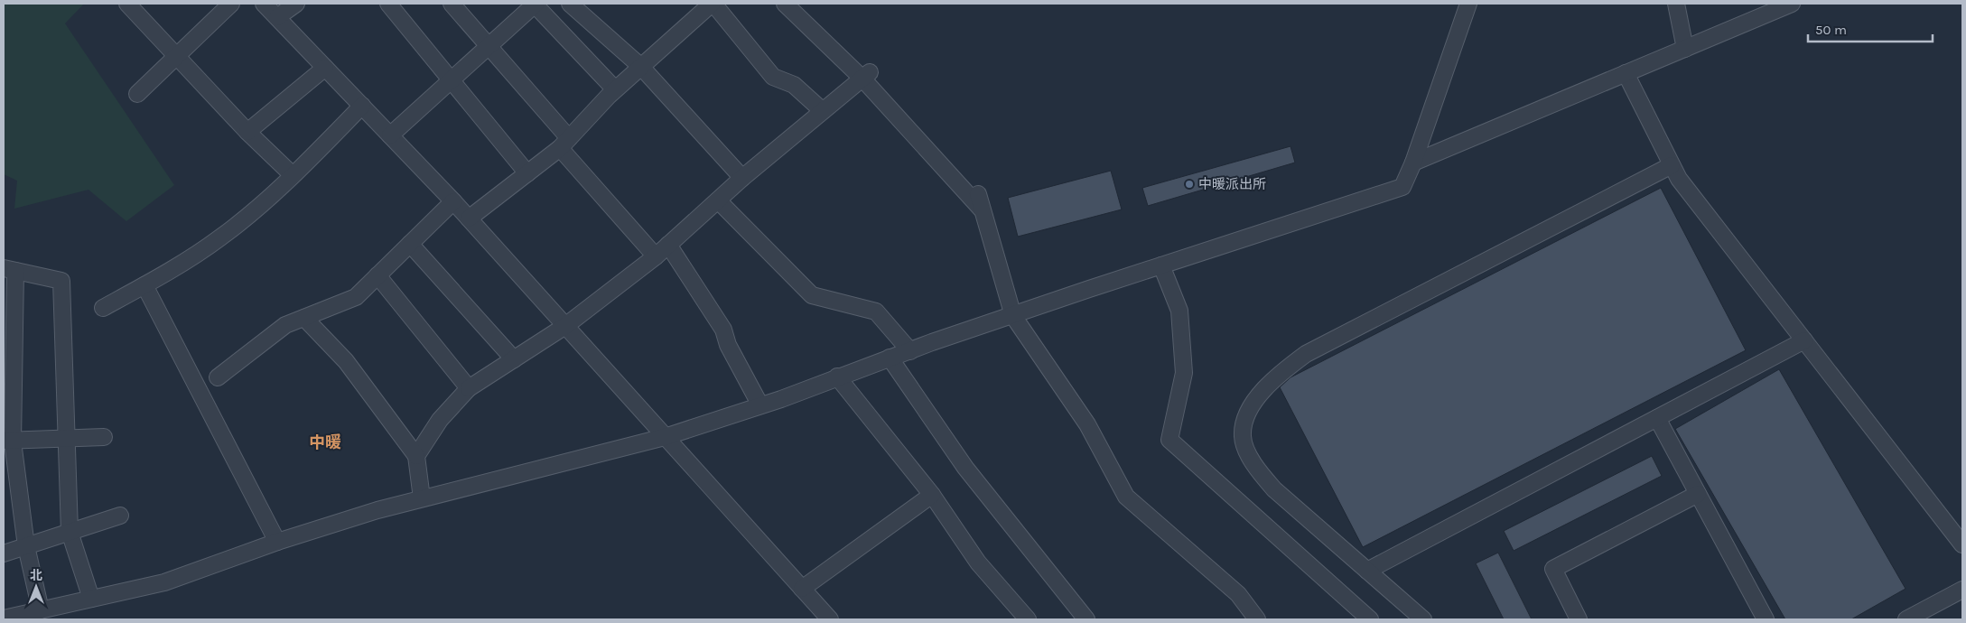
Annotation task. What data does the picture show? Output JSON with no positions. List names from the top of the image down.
{
  "districts": ["中暖"],
  "places": ["中暖派出所"],
  "scale_bar": "50 m",
  "north": "top"
}
